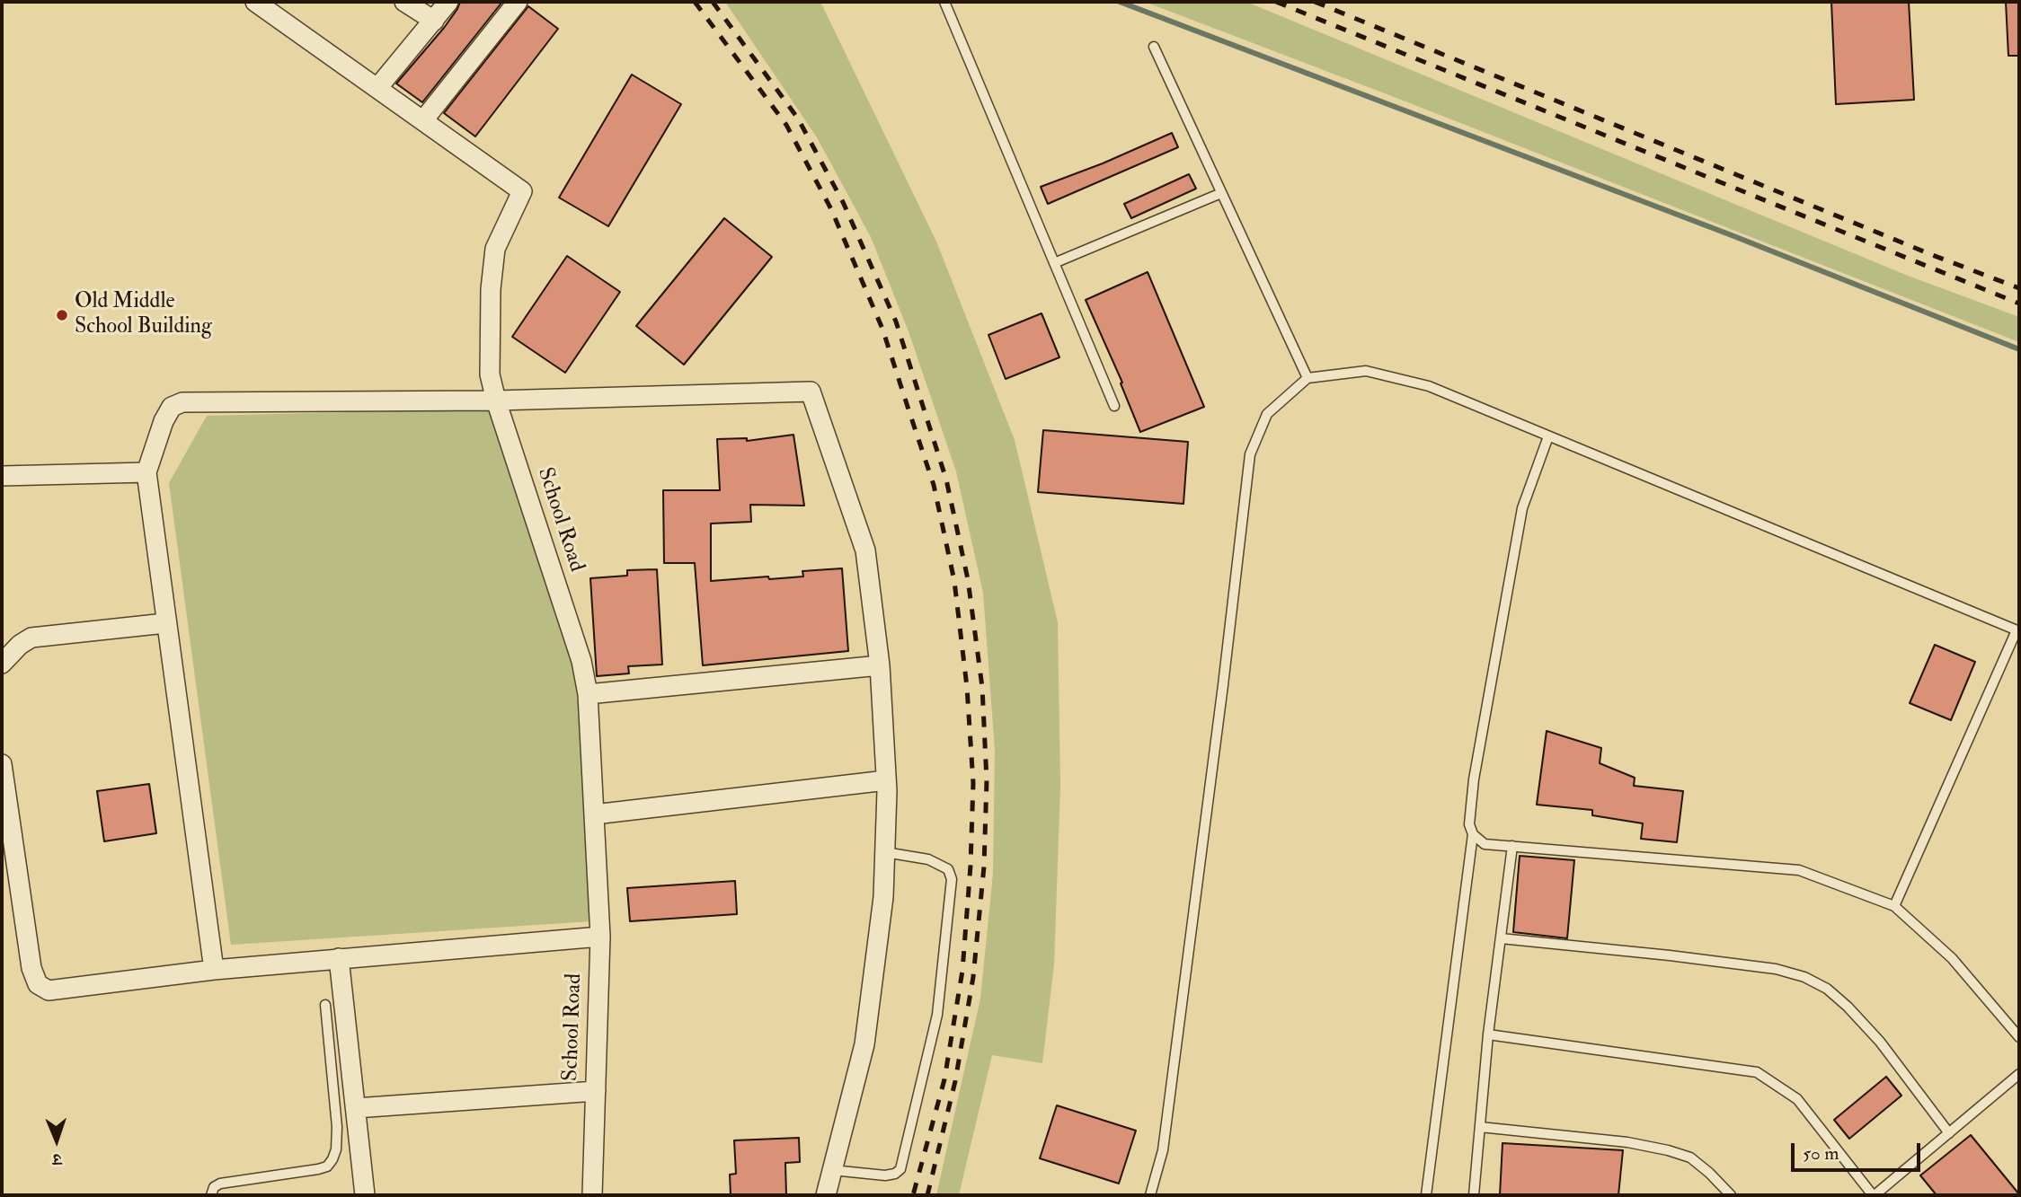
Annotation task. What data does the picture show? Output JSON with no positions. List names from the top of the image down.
{
  "streets": {
    "street": ["School Road"]
  },
  "places": ["Old Middle School Building"],
  "scale_bar": "50 m",
  "north": "bottom"
}
